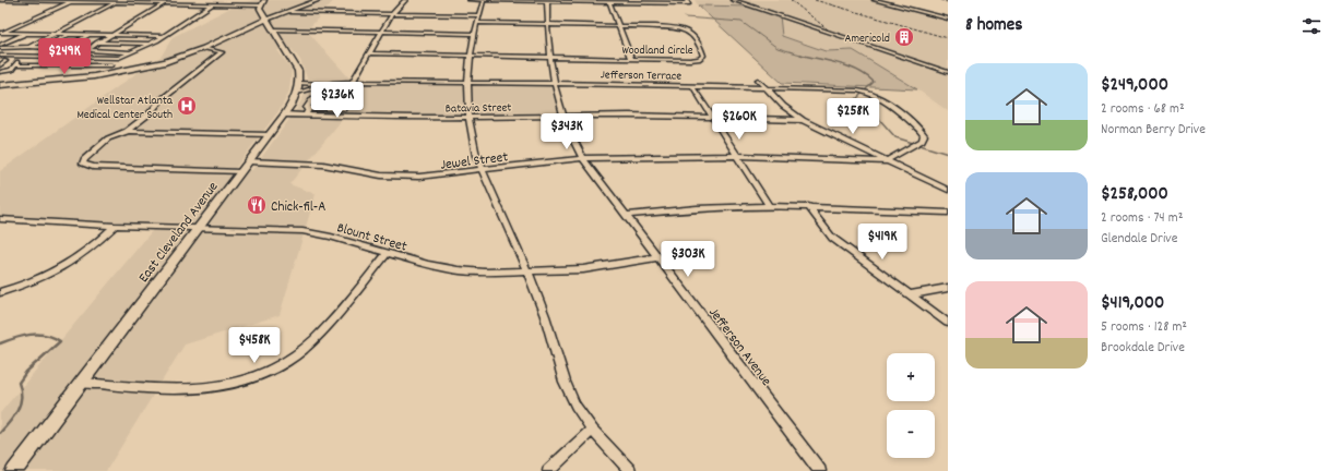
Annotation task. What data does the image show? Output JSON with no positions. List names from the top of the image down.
{
  "streets": {
    "main road": ["East Cleveland Avenue"],
    "street": [
      "Woodland Circle",
      "Jefferson Terrace",
      "Batavia Street",
      "Jewel Street",
      "Blount Street",
      "Jefferson Avenue"
    ]
  },
  "crossings": [
    ["Woodland Circle", "Jefferson Avenue"],
    ["Jefferson Terrace", "Jewel Street"],
    ["Jefferson Terrace", "East Cleveland Avenue"],
    ["Jefferson Terrace", "Jefferson Avenue"],
    ["Batavia Street", "East Cleveland Avenue"],
    ["Batavia Street", "Jefferson Avenue"],
    ["Jewel Street", "East Cleveland Avenue"],
    ["Jewel Street", "Jefferson Avenue"],
    ["East Cleveland Avenue", "Blount Street"],
    ["Blount Street", "Jefferson Avenue"]
  ],
  "places": {
    "building": ["Americold"],
    "hospital": ["WellStar Atlanta Medical Center South"],
    "restaurant": ["Chick-fil-A"]
  },
  "page": {
    "heading": "8 homes",
    "price": [
      "$249K",
      "$236K",
      "$258K",
      "$260K",
      "$343K",
      "$419K",
      "$303K",
      "$458K"
    ],
    "list": [
      {
        "name": "$249,000",
        "note": "2 rooms · 68 m² · Norman Berry Drive"
      },
      {
        "name": "$258,000",
        "note": "2 rooms · 74 m² · Glendale Drive"
      },
      {
        "name": "$419,000",
        "note": "5 rooms · 128 m² · Brookdale Drive"
      }
    ],
    "map_buttons": ["+", "−"]
  }
}
